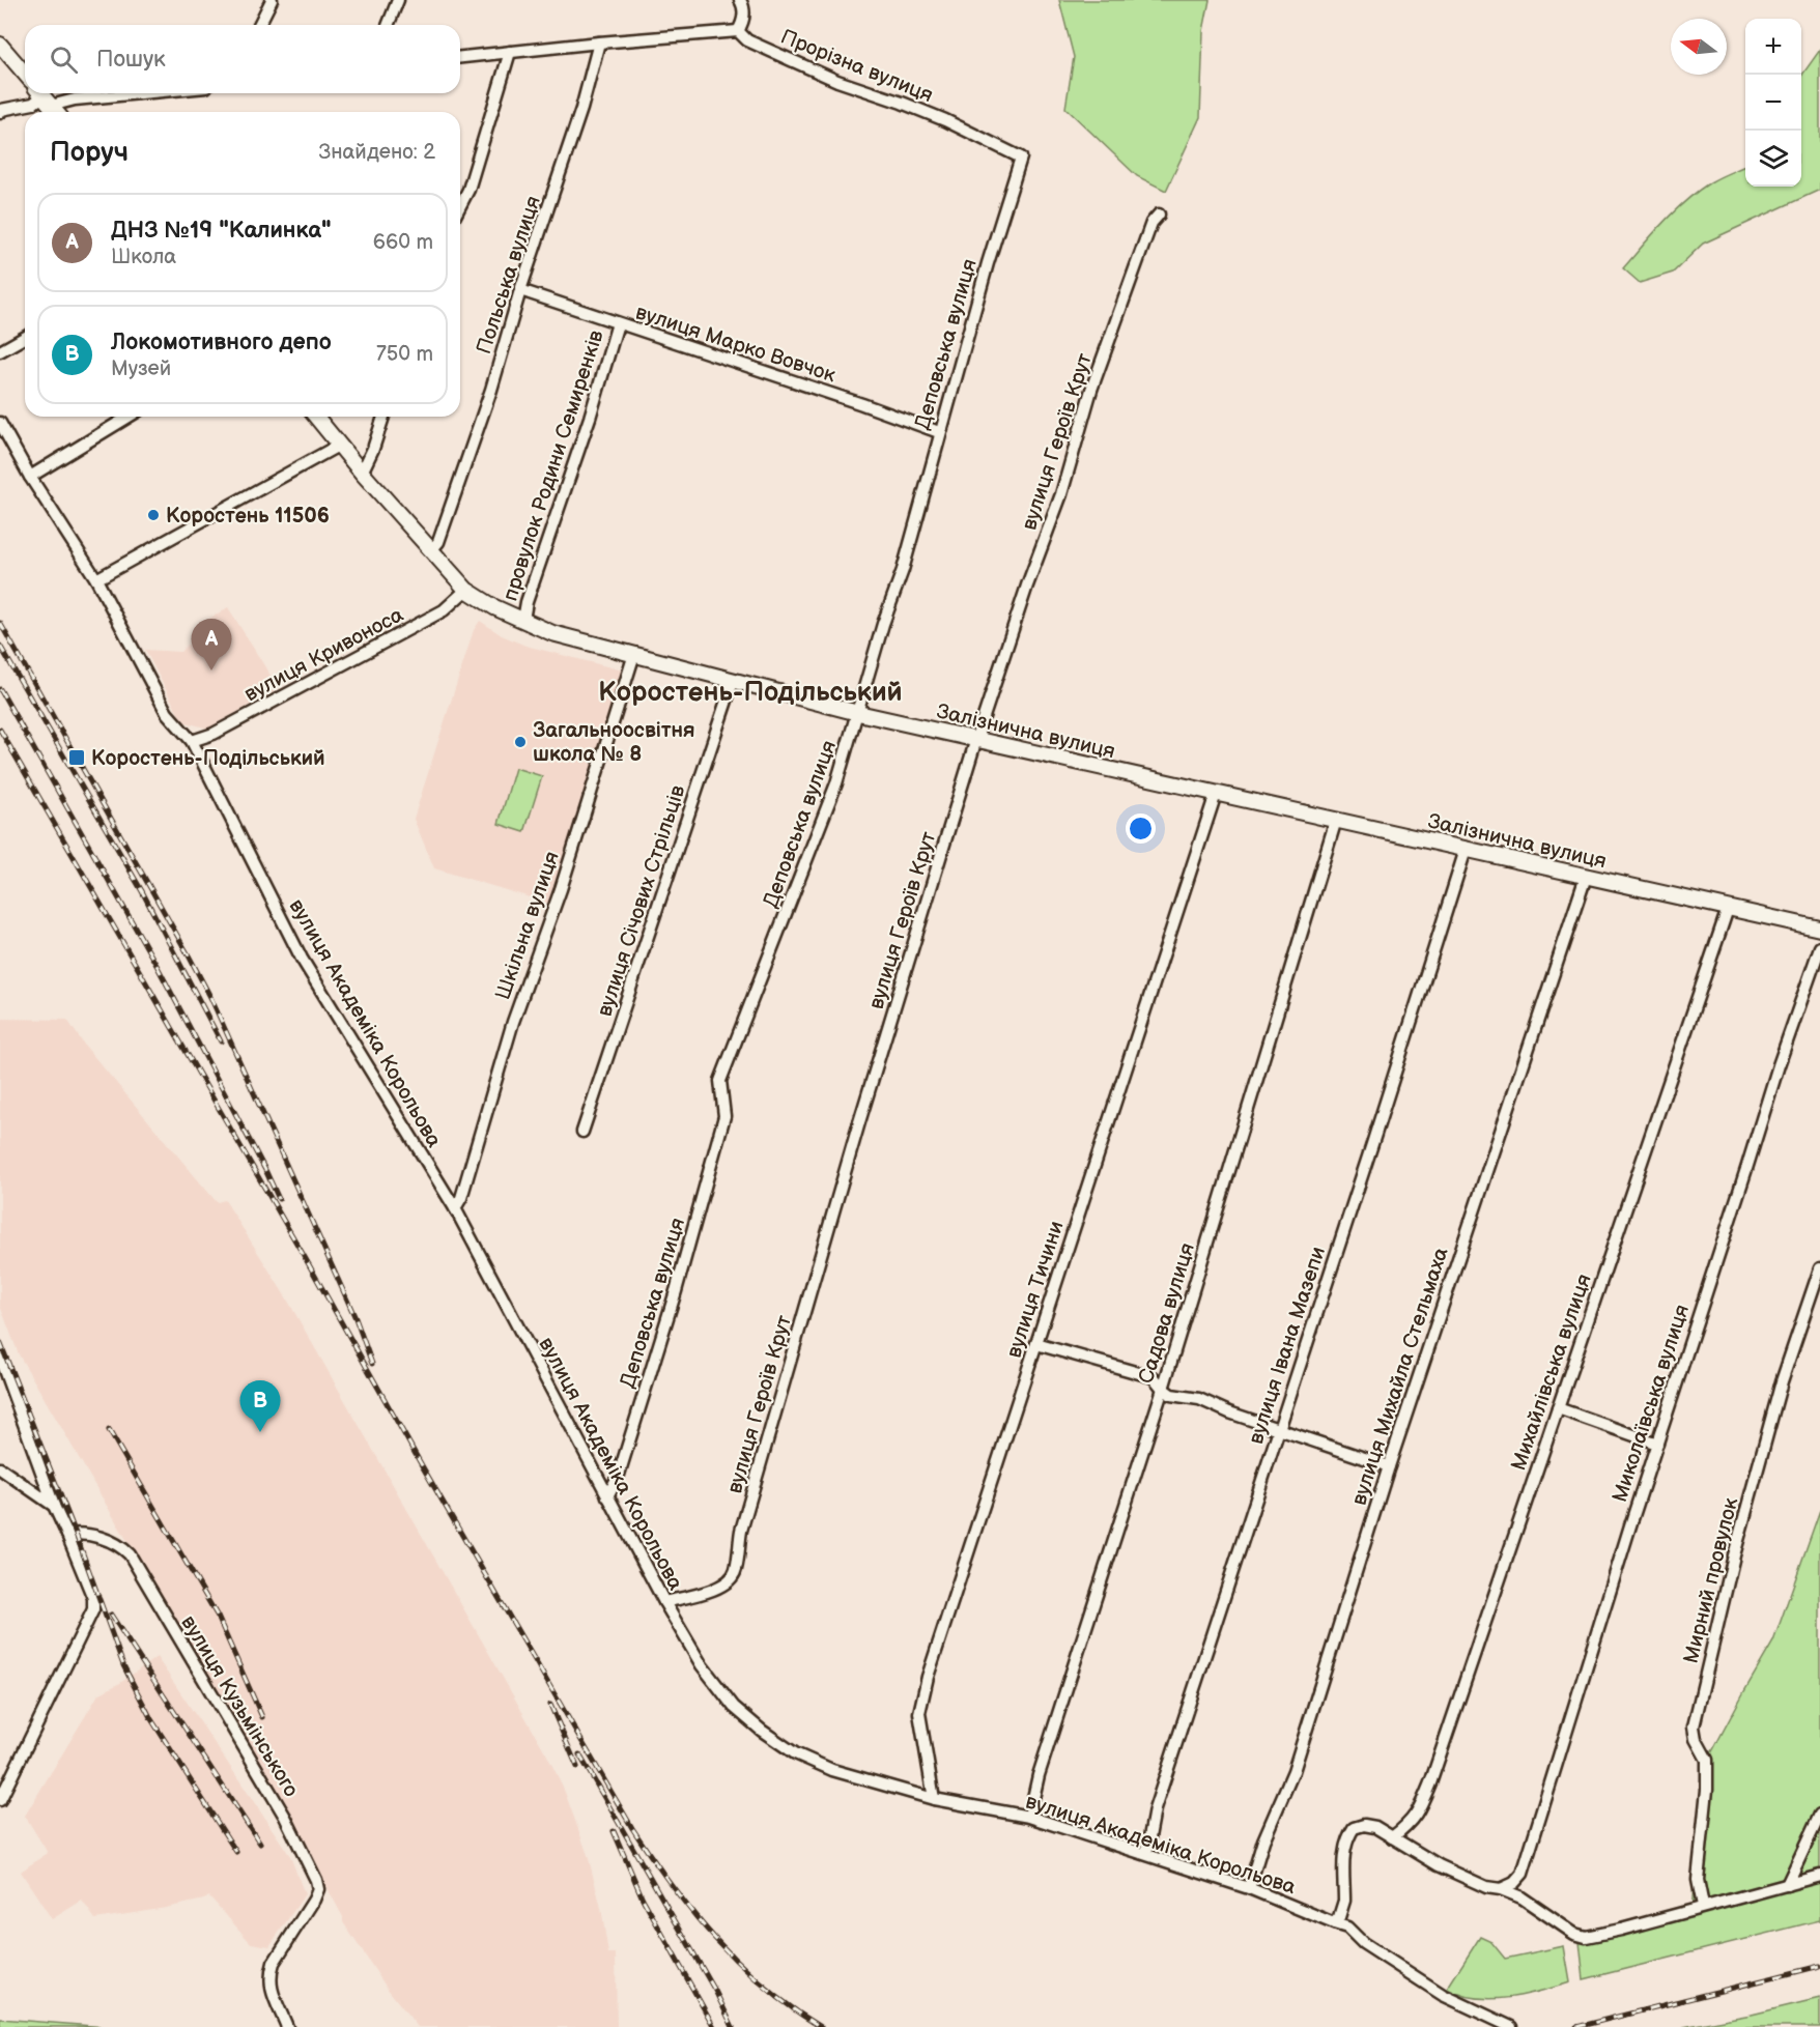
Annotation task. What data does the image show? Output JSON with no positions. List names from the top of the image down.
{
  "streets": {
    "street": [
      "Прорізна вулиця",
      "Польська вулиця",
      "вулиця Марко Вовчок",
      "Деповська вулиця",
      "вулиця Героїв Крут",
      "провулок Родини Семиренків",
      "вулиця Кривоноса",
      "Залізнична вулиця",
      "вулиця Січових Стрільців",
      "Шкільна вулиця",
      "вулиця Академіка Корольова",
      "вулиця Тичини",
      "Садова вулиця",
      "вулиця Івана Мазепи",
      "Михайлівська вулиця",
      "вулиця Михайла Стельмаха",
      "Миколаївська вулиця",
      "Мирний провулок",
      "вулиця Кузьмінського"
    ]
  },
  "crossings": [
    ["Прорізна вулиця", "Деповська вулиця"],
    ["Польська вулиця", "вулиця Марко Вовчок"],
    ["Польська вулиця", "Залізнична вулиця"],
    ["вулиця Марко Вовчок", "Деповська вулиця"],
    ["вулиця Марко Вовчок", "провулок Родини Семиренків"],
    ["Деповська вулиця", "Залізнична вулиця"],
    ["Деповська вулиця", "вулиця Академіка Корольова"],
    ["вулиця Героїв Крут", "Залізнична вулиця"],
    ["вулиця Героїв Крут", "вулиця Академіка Корольова"],
    ["провулок Родини Семиренків", "Залізнична вулиця"],
    ["вулиця Кривоноса", "Залізнична вулиця"],
    ["вулиця Кривоноса", "вулиця Академіка Корольова"],
    ["Залізнична вулиця", "вулиця Січових Стрільців"],
    ["Залізнична вулиця", "Шкільна вулиця"],
    ["Залізнична вулиця", "вулиця Тичини"],
    ["Залізнична вулиця", "Садова вулиця"],
    ["Залізнична вулиця", "вулиця Івана Мазепи"],
    ["Залізнична вулиця", "Михайлівська вулиця"],
    ["Залізнична вулиця", "вулиця Михайла Стельмаха"],
    ["Шкільна вулиця", "вулиця Академіка Корольова"],
    ["вулиця Академіка Корольова", "вулиця Тичини"],
    ["вулиця Академіка Корольова", "Садова вулиця"],
    ["вулиця Академіка Корольова", "вулиця Івана Мазепи"],
    ["вулиця Академіка Корольова", "вулиця Михайла Стельмаха"]
  ],
  "districts": ["Коростень-Подільський"],
  "places": {
    "other": ["Коростень 11506", "Загальноосвітня школа № 8"],
    "transit": ["Коростень-Подільський"]
  },
  "north": "left",
  "page": {
    "map_buttons": ["+", "−"],
    "search": "Пошук",
    "heading": ["Поруч", "Знайдено: 2"],
    "list": [
      {
        "mark": "A",
        "name": "ДНЗ №19 \"Калинка\"",
        "note": "Школа",
        "value": "660 m"
      },
      {
        "mark": "B",
        "name": "Локомотивного депо",
        "note": "Музей",
        "value": "750 m"
      }
    ],
    "pins": ["A", "B"]
  }
}
